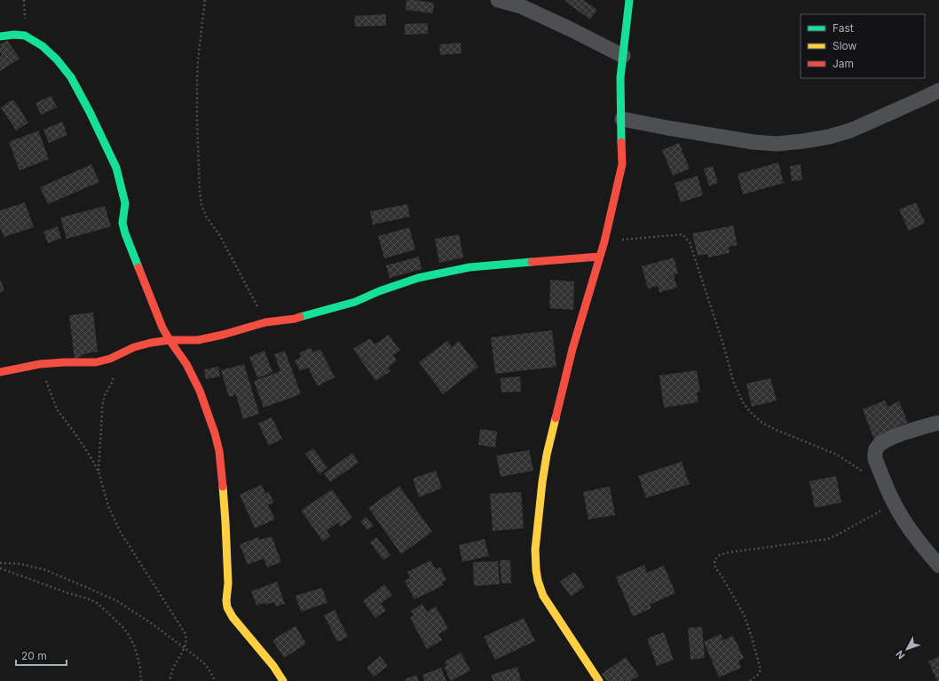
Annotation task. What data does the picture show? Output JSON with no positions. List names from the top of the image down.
{
  "legend": ["Fast", "Slow", "Jam"],
  "scale_bar": "20 m",
  "north": "bottom left"
}
